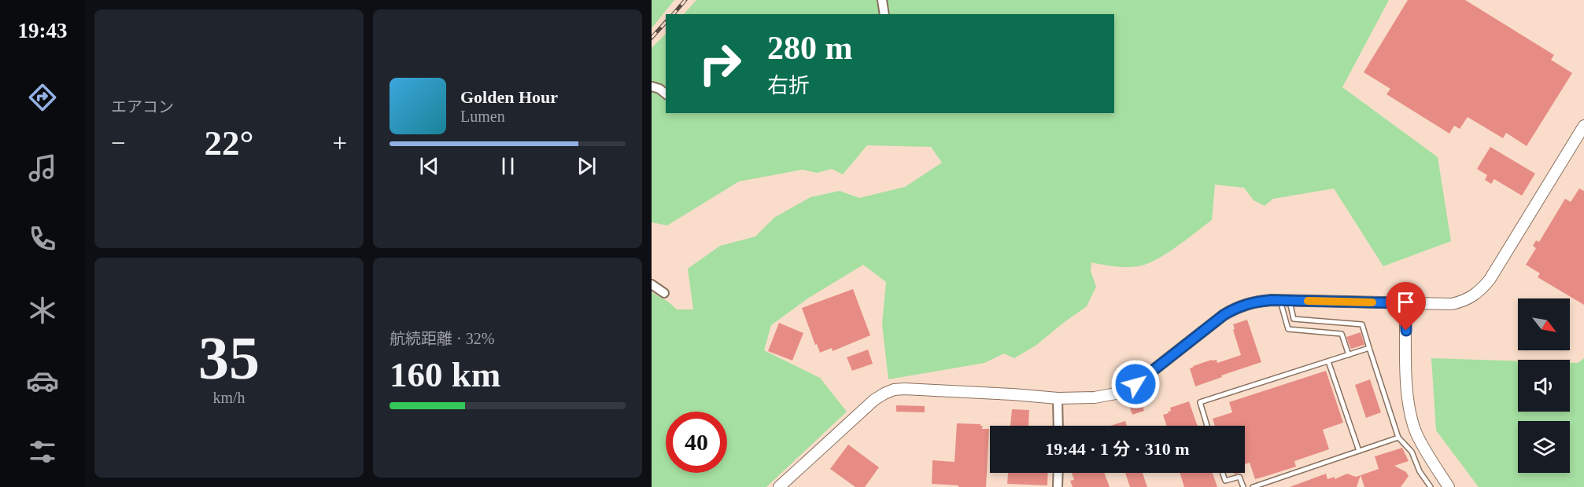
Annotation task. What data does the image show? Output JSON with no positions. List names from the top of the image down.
{
  "north": "bottom right",
  "page": {
    "tabs": "19:43",
    "tile": [
      "エアコン",
      ["35", "km/h"],
      ["航続距離 · 32%", "160 km"]
    ],
    "turn": ["280 m", "右折"],
    "song": ["Golden Hour", "Lumen"],
    "heat": ["−", "22°", "+"],
    "limit": "40",
    "trip": "19:44 · 1 分 · 310 m"
  }
}
